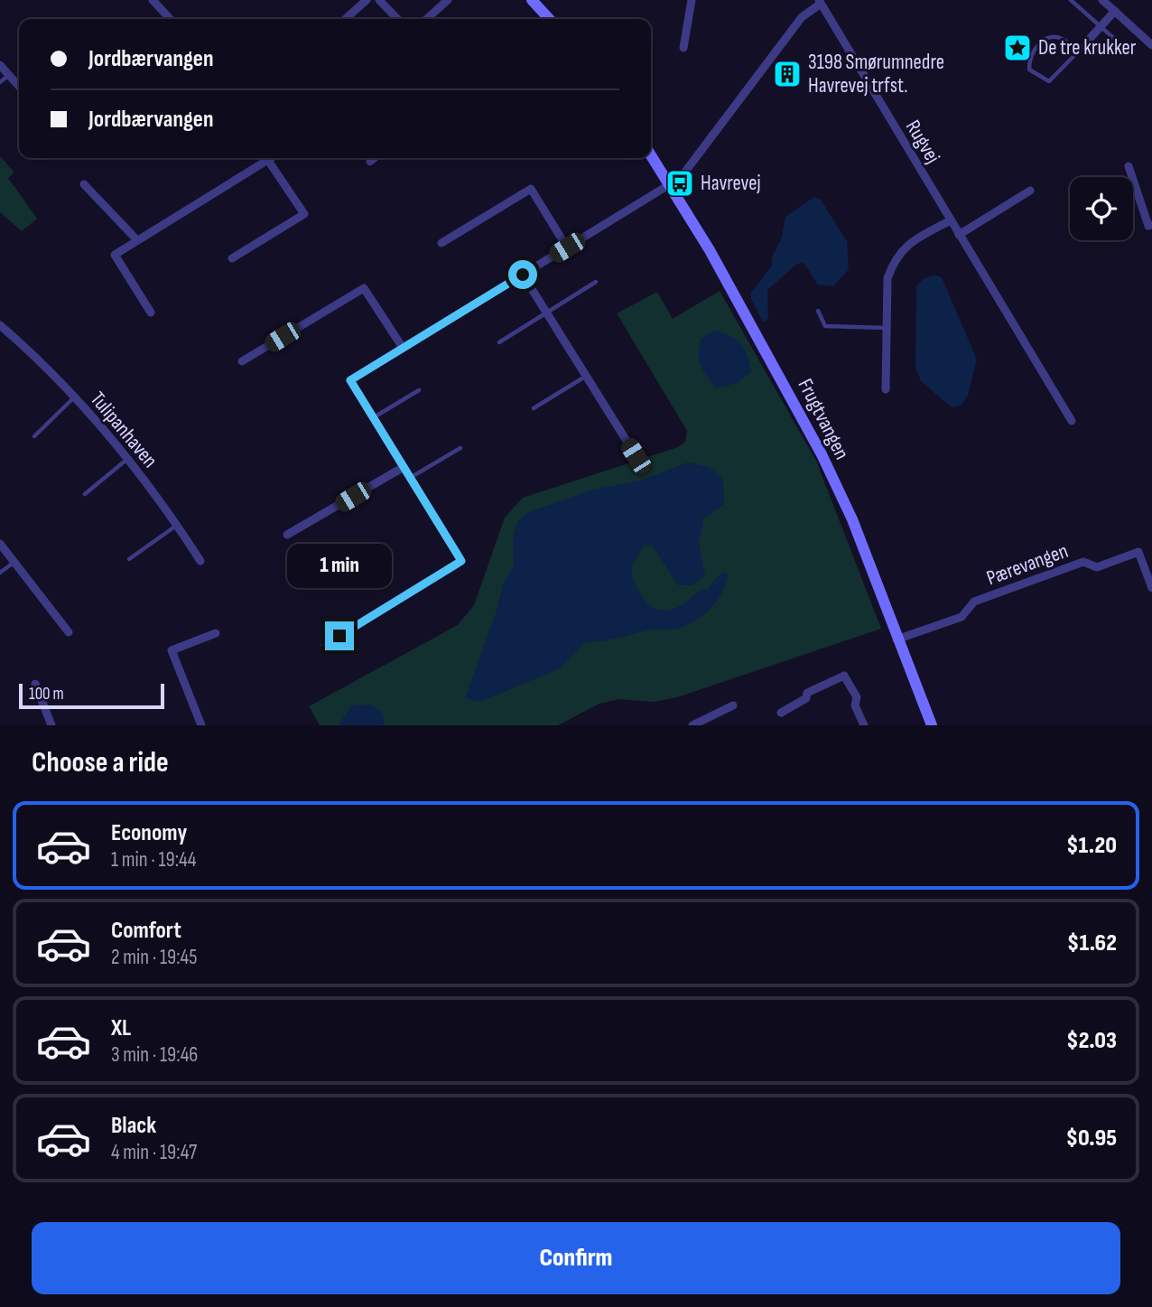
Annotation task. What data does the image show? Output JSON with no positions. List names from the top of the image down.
{
  "streets": {
    "street": [
      "Rugvej",
      "Frugtvangen",
      "Tulipanhaven",
      "Pærevangen"
    ]
  },
  "crossings": [
    ["Frugtvangen", "Pærevangen"]
  ],
  "places": {
    "place": ["De tre krukker"],
    "building": ["3198 Smørumnedre Havrevej trfst."],
    "bus stop": ["Havrevej"]
  },
  "scale_bar": "100 m",
  "page": {
    "banner": ["Jordbærvangen", "Jordbærvangen"],
    "bubble": "1 min",
    "scale": "100 m",
    "heading": "Choose a ride",
    "list": [
      {
        "name": "Economy",
        "note": "1 min · 19:44",
        "value": "$1.20"
      },
      {
        "name": "Comfort",
        "note": "2 min · 19:45",
        "value": "$1.62"
      },
      {
        "name": "XL",
        "note": "3 min · 19:46",
        "value": "$2.03"
      },
      {
        "name": "Black",
        "note": "4 min · 19:47",
        "value": "$0.95"
      }
    ],
    "buttons": "Confirm"
  }
}
